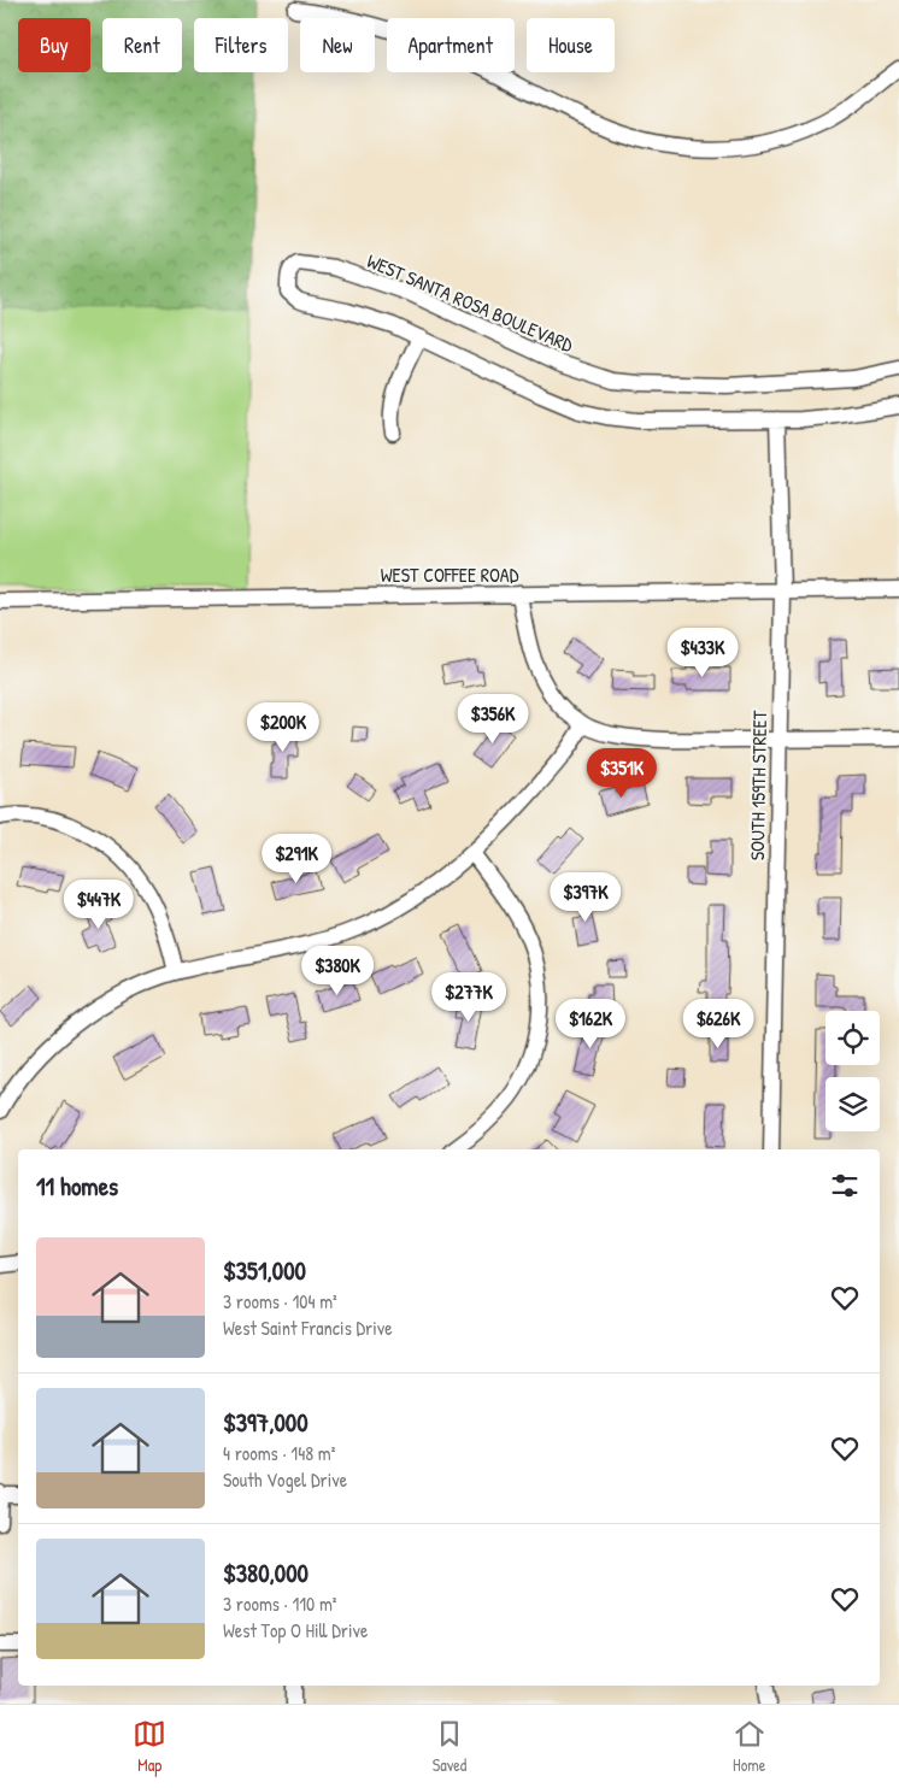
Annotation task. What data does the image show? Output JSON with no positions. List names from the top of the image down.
{
  "streets": {
    "street": ["WEST SANTA ROSA BOULEVARD", "WEST COFFEE ROAD", "SOUTH 159TH STREET"]
  },
  "crossings": [
    ["WEST SANTA ROSA BOULEVARD", "SOUTH 159TH STREET"],
    ["WEST COFFEE ROAD", "SOUTH 159TH STREET"]
  ],
  "page": {
    "chip": [
      "Buy",
      "Rent",
      "Filters",
      "New",
      "Apartment",
      "House"
    ],
    "price": [
      "$433K",
      "$356K",
      "$200K",
      "$351K",
      "$291K",
      "$397K",
      "$447K",
      "$380K",
      "$277K",
      "$162K",
      "$626K"
    ],
    "heading": "11 homes",
    "list": [
      {
        "name": "$351,000",
        "note": "3 rooms · 104 m² · West Saint Francis Drive"
      },
      {
        "name": "$397,000",
        "note": "4 rooms · 148 m² · South Vogel Drive"
      },
      {
        "name": "$380,000",
        "note": "3 rooms · 110 m² · West Top O Hill Drive"
      }
    ],
    "tabs": ["Map", "Saved", "Home"]
  }
}
